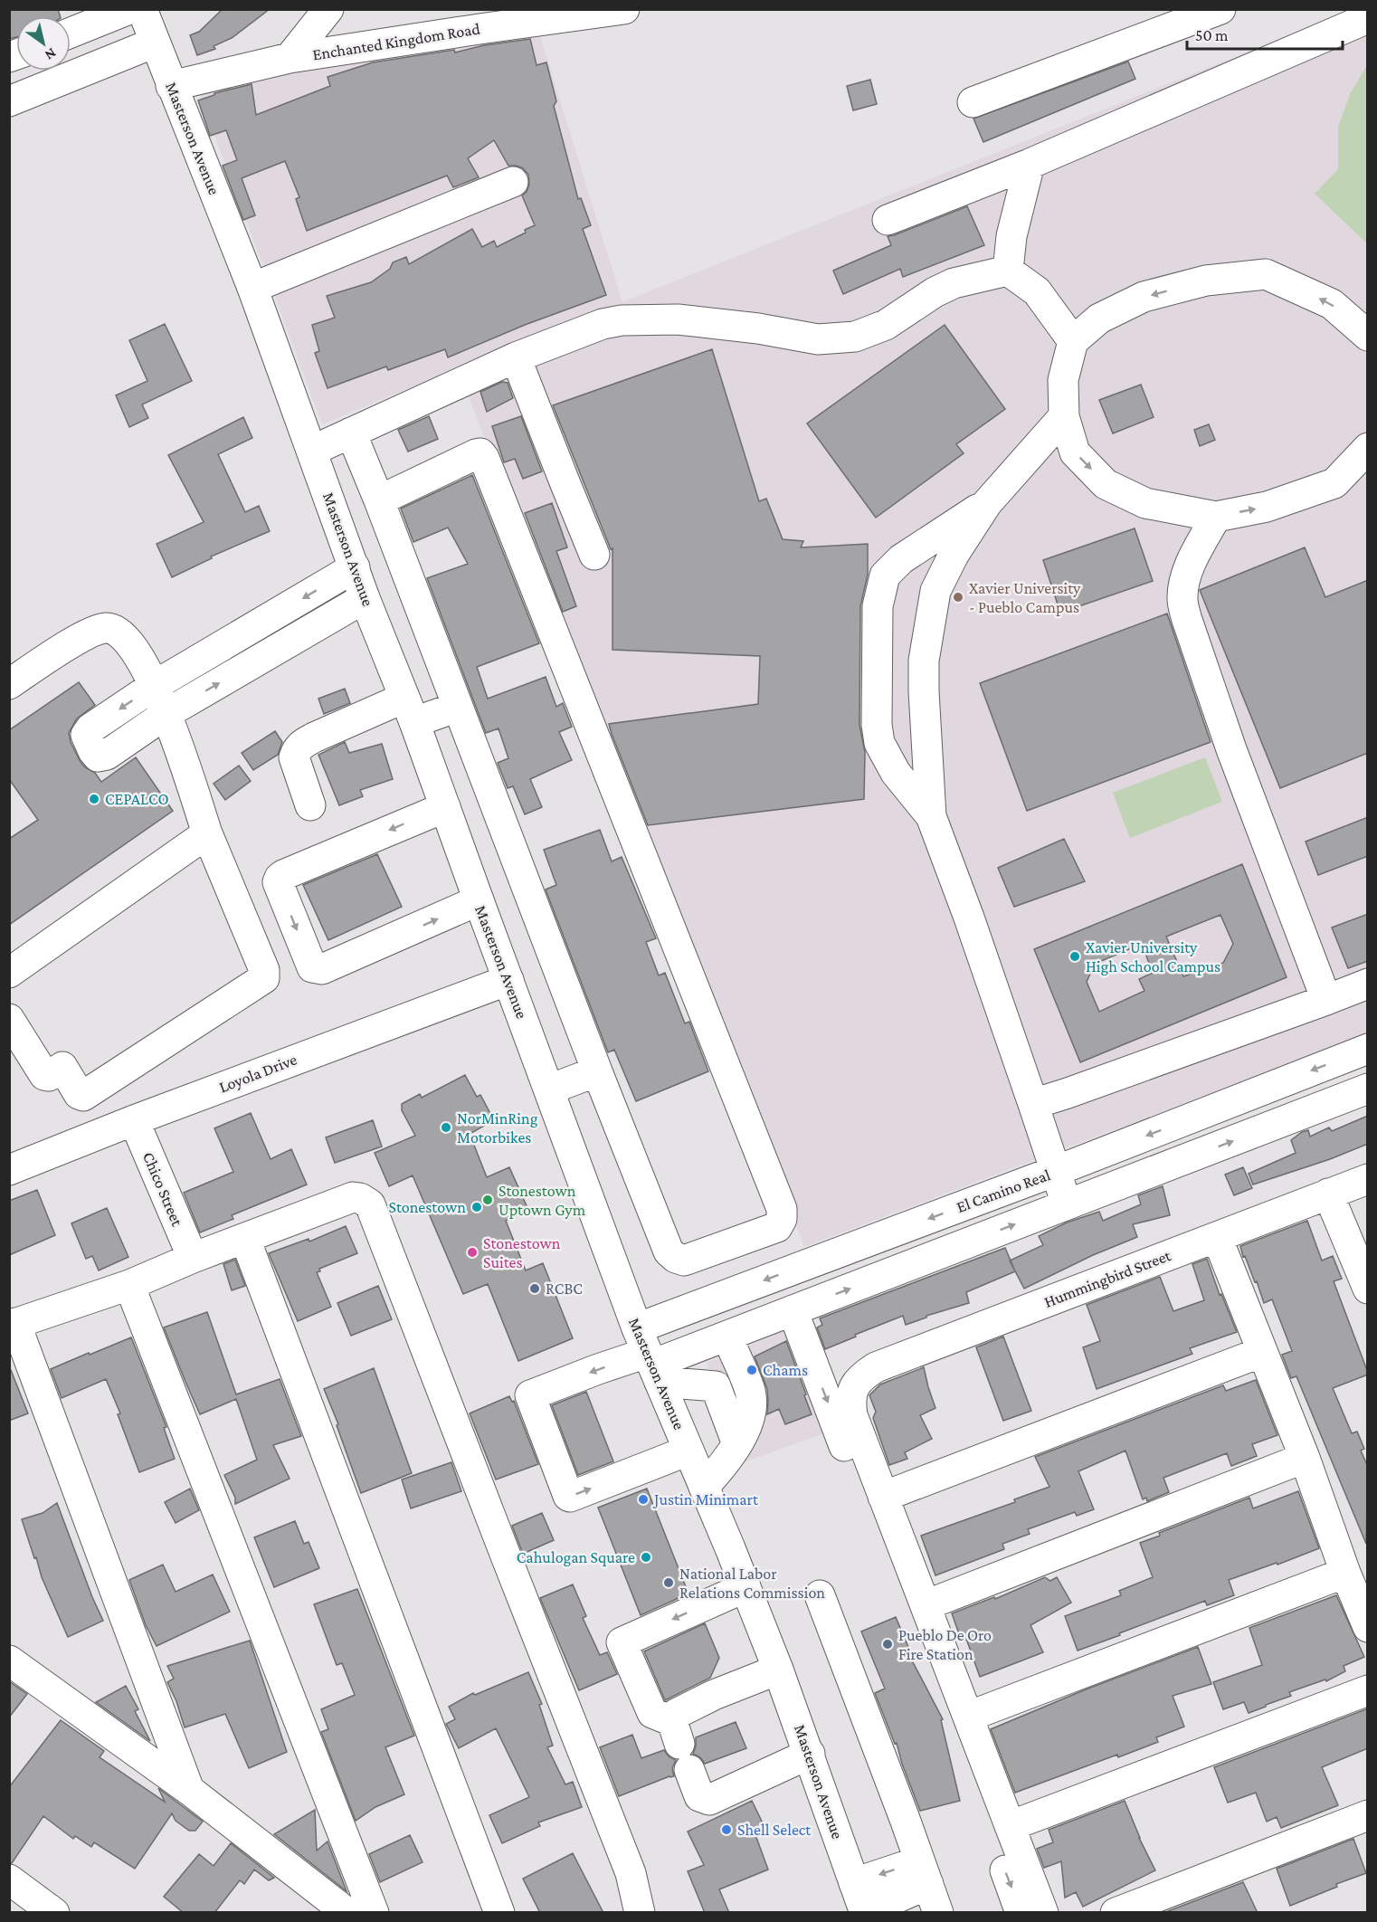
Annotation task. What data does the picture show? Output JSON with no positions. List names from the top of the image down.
{
  "streets": {
    "street": [
      "Enchanted Kingdom Road",
      "Masterson Avenue",
      "Loyola Drive",
      "Chico Street",
      "El Camino Real",
      "Hummingbird Street"
    ]
  },
  "crossings": [
    ["Enchanted Kingdom Road", "Masterson Avenue"],
    ["Masterson Avenue", "Loyola Drive"],
    ["Masterson Avenue", "El Camino Real"],
    ["Loyola Drive", "Chico Street"]
  ],
  "places": [
    "Xavier University - Pueblo Campus",
    "CEPALCO",
    "Xavier University High School Campus",
    "NorMinRing Motorbikes",
    "Stonestown Uptown Gym",
    "Stonestown",
    "Stonestown Suites",
    "RCBC",
    "Chams",
    "Justin Minimart",
    "Cahulogan Square",
    "National Labor Relations Commission",
    "Pueblo De Oro Fire Station",
    "Shell Select"
  ],
  "scale_bar": "50 m",
  "north": "bottom right"
}
